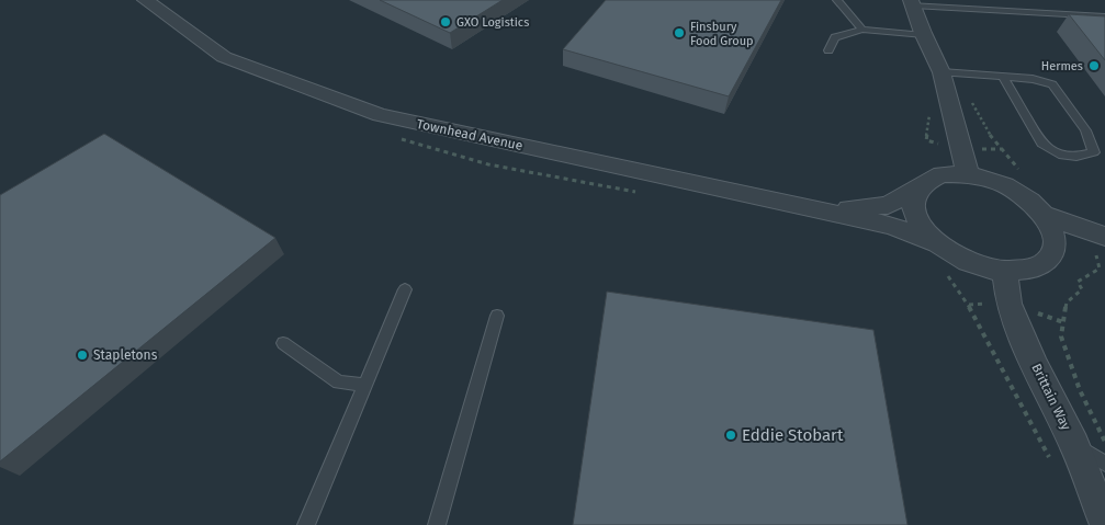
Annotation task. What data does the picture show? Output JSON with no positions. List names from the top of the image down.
{
  "streets": {
    "street": ["Townhead Avenue", "Brittain Way"]
  },
  "crossings": [
    ["Townhead Avenue", "Brittain Way"]
  ],
  "places": [
    "GXO Logistics",
    "Finsbury Food Group",
    "Hermes",
    "Stapletons",
    "Eddie Stobart"
  ]
}
